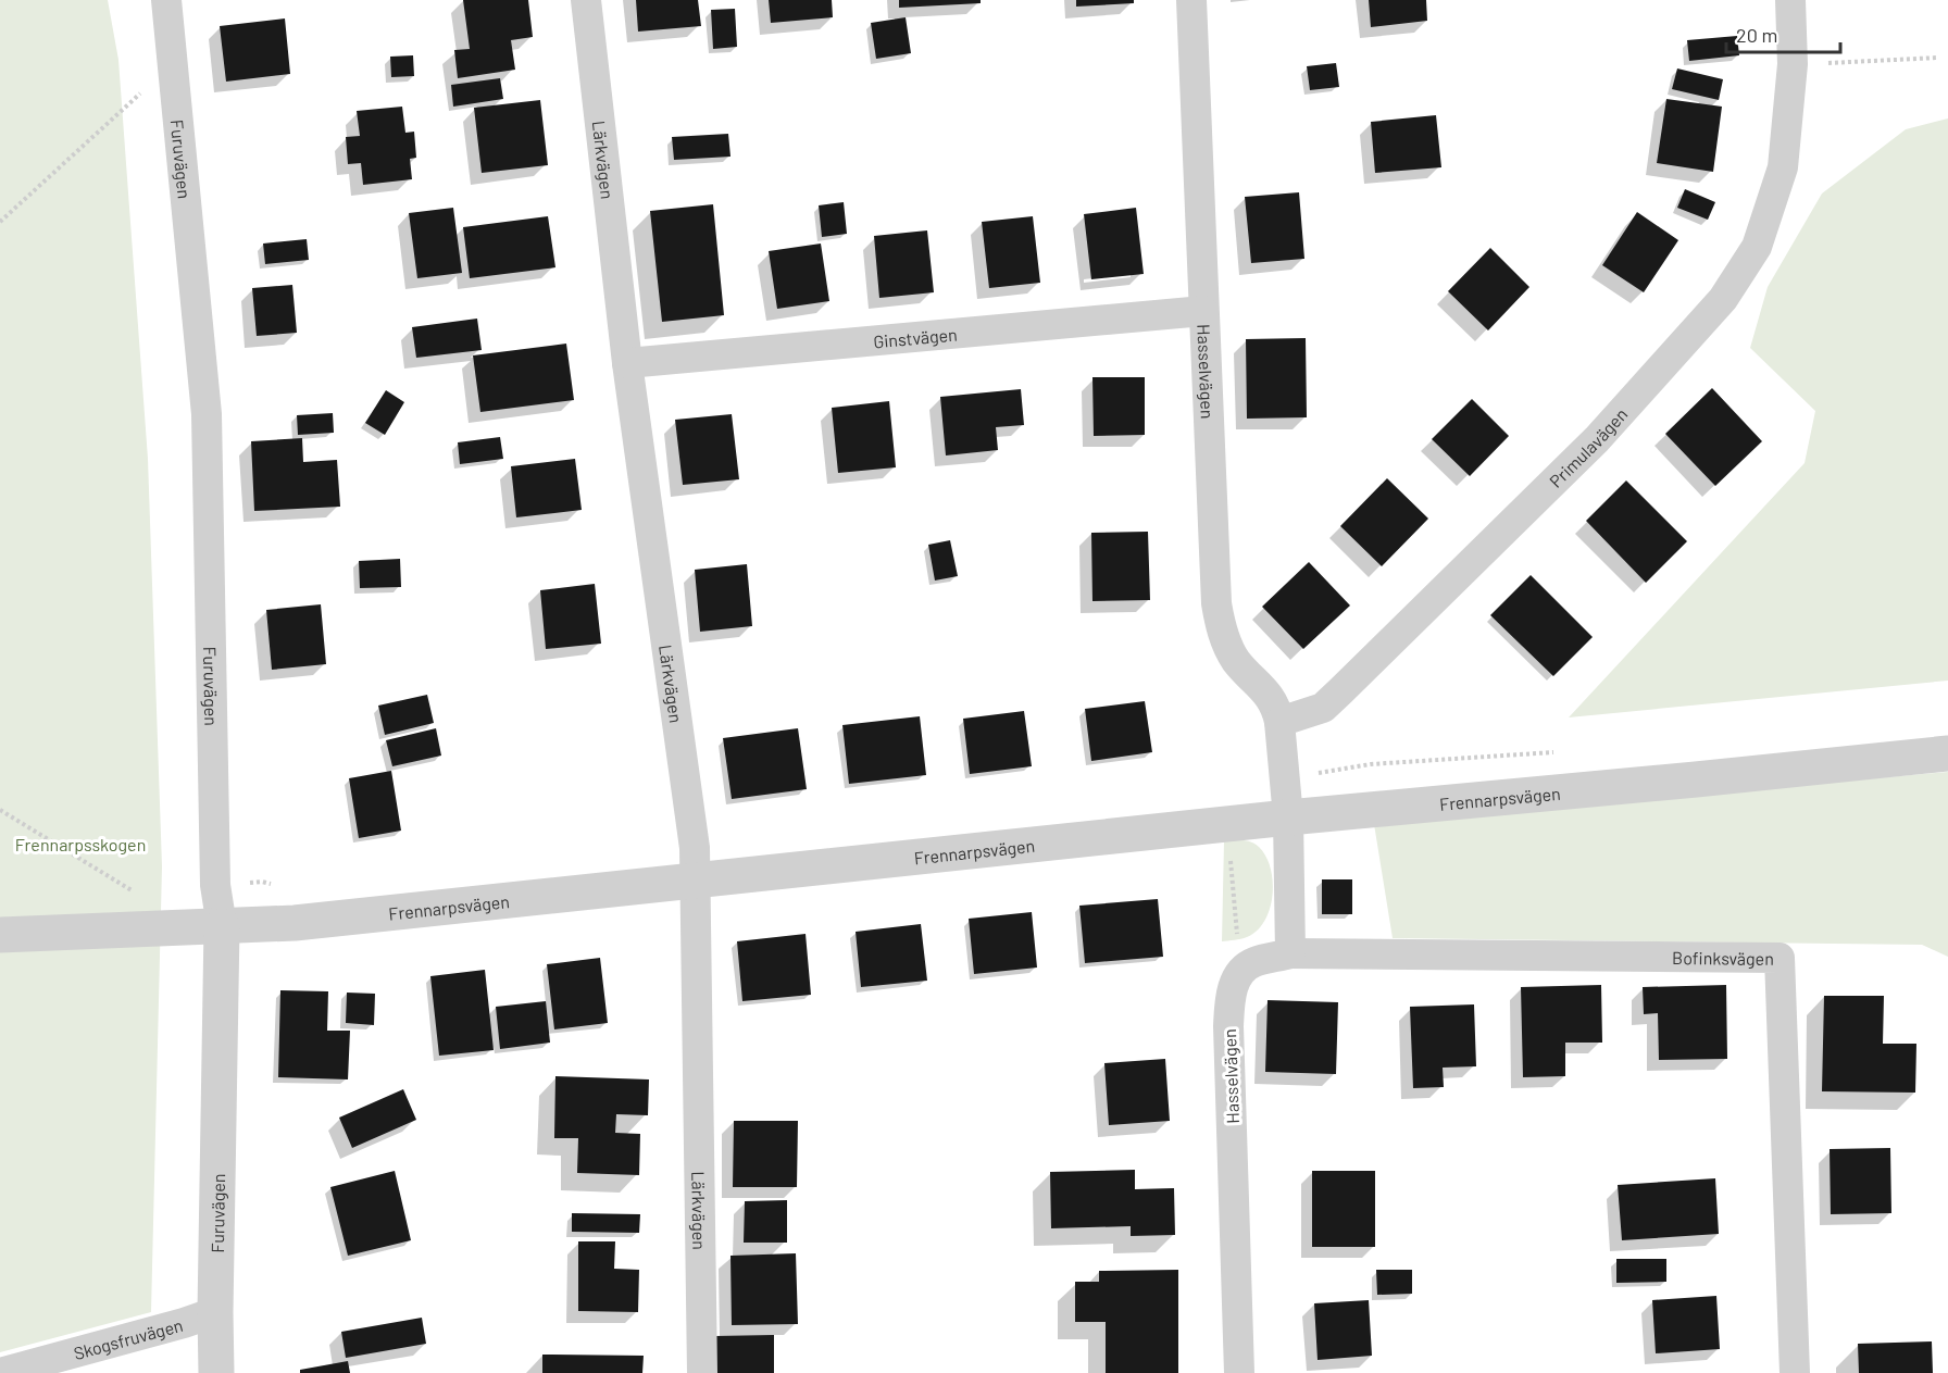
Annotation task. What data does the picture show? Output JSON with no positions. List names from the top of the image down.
{
  "streets": {
    "street": [
      "Furuvägen",
      "Lärkvägen",
      "Ginstvägen",
      "Hasselvägen",
      "Primulavägen",
      "Frennarpsvägen",
      "Bofinksvägen",
      "Skogsfruvägen"
    ]
  },
  "crossings": [
    ["Furuvägen", "Frennarpsvägen"],
    ["Furuvägen", "Skogsfruvägen"],
    ["Lärkvägen", "Ginstvägen"],
    ["Lärkvägen", "Frennarpsvägen"],
    ["Ginstvägen", "Hasselvägen"],
    ["Hasselvägen", "Primulavägen"]
  ],
  "parks": ["Frennarpsskogen"],
  "scale_bar": "20 m"
}
